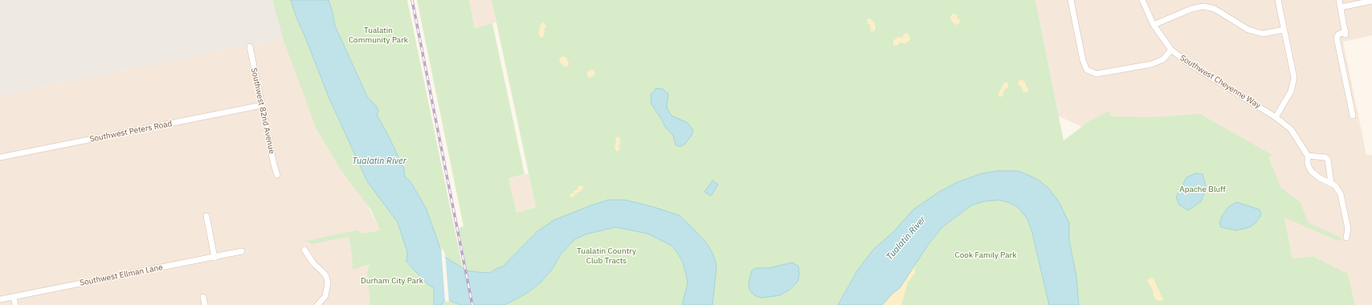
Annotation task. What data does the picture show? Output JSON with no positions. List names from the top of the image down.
{
  "streets": {
    "street": [
      "Southwest Cheyenne Way",
      "Southwest 82nd Avenue",
      "Southwest Peters Road",
      "Southwest Ellman Lane"
    ]
  },
  "crossings": [
    ["Southwest 82nd Avenue", "Southwest Peters Road"]
  ],
  "water": ["Tualatin River"],
  "parks": [
    "Tualatin Community Park",
    "Apache Bluff",
    "Tualatin Country Club Tracts",
    "Cook Family Park",
    "Durham City Park"
  ]
}
